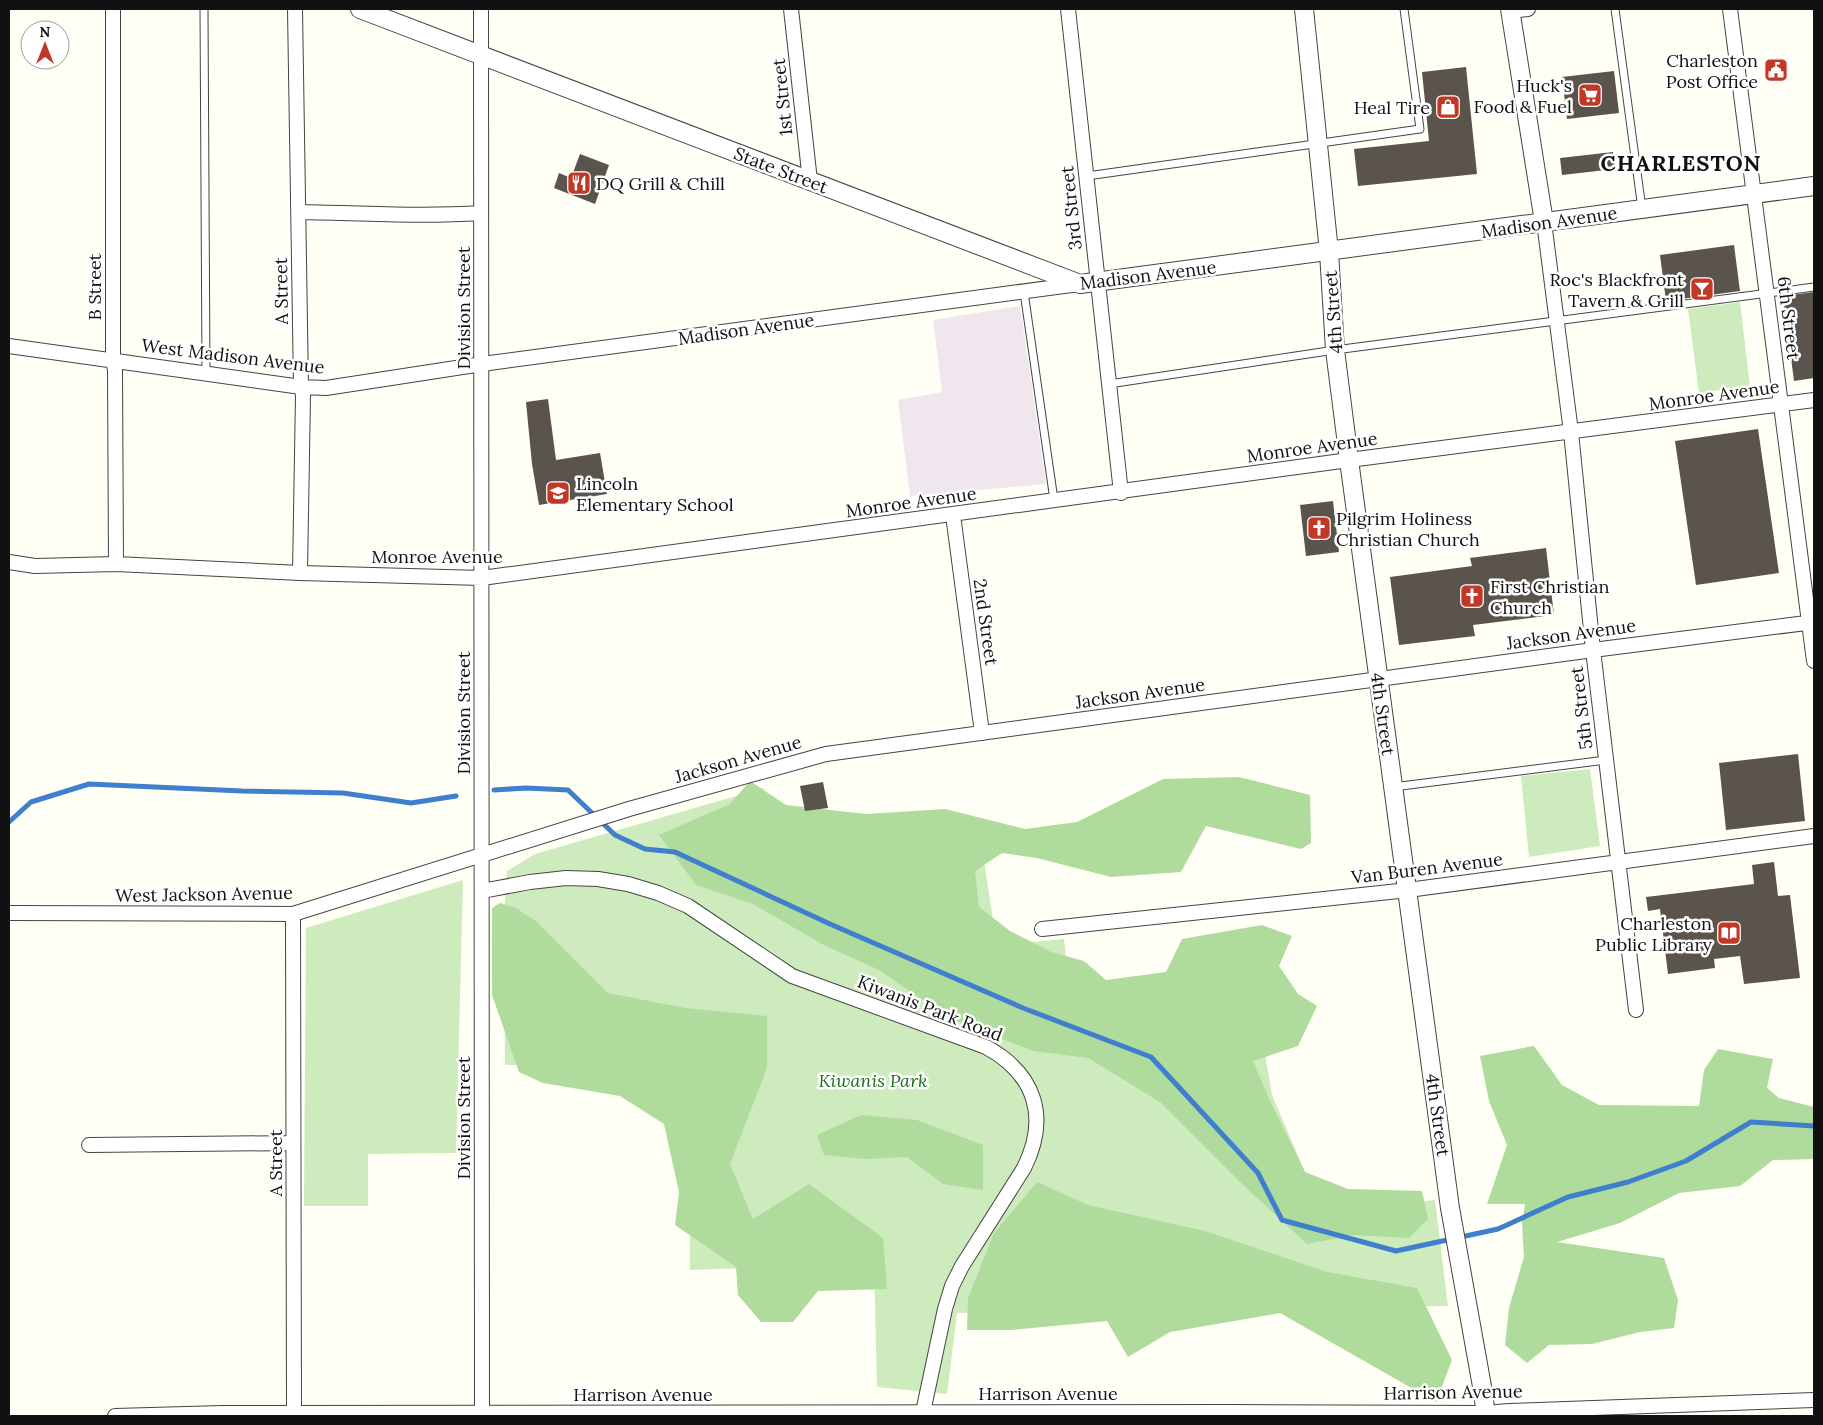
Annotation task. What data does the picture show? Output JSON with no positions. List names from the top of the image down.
{
  "streets": {
    "street": [
      "1st Street",
      "State Street",
      "3rd Street",
      "Madison Avenue",
      "B Street",
      "A Street",
      "Division Street",
      "4th Street",
      "6th Street",
      "West Madison Avenue",
      "Monroe Avenue",
      "2nd Street",
      "Jackson Avenue",
      "5th Street",
      "Van Buren Avenue",
      "West Jackson Avenue",
      "Kiwanis Park Road",
      "Harrison Avenue"
    ]
  },
  "crossings": [
    ["1st Street", "State Street"],
    ["State Street", "Madison Avenue"],
    ["State Street", "Division Street"],
    ["3rd Street", "Madison Avenue"],
    ["3rd Street", "Monroe Avenue"],
    ["Madison Avenue", "Division Street"],
    ["Madison Avenue", "4th Street"],
    ["Madison Avenue", "6th Street"],
    ["Madison Avenue", "West Madison Avenue"],
    ["Madison Avenue", "5th Street"],
    ["B Street", "West Madison Avenue"],
    ["B Street", "Monroe Avenue"],
    ["A Street", "West Madison Avenue"],
    ["A Street", "Monroe Avenue"],
    ["A Street", "West Jackson Avenue"],
    ["A Street", "Harrison Avenue"],
    ["Division Street", "West Madison Avenue"],
    ["Division Street", "Monroe Avenue"],
    ["Division Street", "Jackson Avenue"],
    ["Division Street", "West Jackson Avenue"],
    ["Division Street", "Kiwanis Park Road"],
    ["Division Street", "Harrison Avenue"],
    ["4th Street", "Monroe Avenue"],
    ["4th Street", "Jackson Avenue"],
    ["4th Street", "Van Buren Avenue"],
    ["4th Street", "Harrison Avenue"],
    ["6th Street", "Monroe Avenue"],
    ["6th Street", "Jackson Avenue"],
    ["Monroe Avenue", "2nd Street"],
    ["Monroe Avenue", "5th Street"],
    ["2nd Street", "Jackson Avenue"],
    ["Jackson Avenue", "5th Street"],
    ["Jackson Avenue", "West Jackson Avenue"],
    ["5th Street", "Van Buren Avenue"],
    ["Kiwanis Park Road", "Harrison Avenue"]
  ],
  "districts": ["CHARLESTON"],
  "parks": ["Kiwanis Park"],
  "places": {
    "public building": ["Charleston Post Office"],
    "supermarket": ["Huck's Food & Fuel"],
    "shop": ["Heal Tire"],
    "restaurant": ["DQ Grill & Chill"],
    "bar": ["Roc's Blackfront Tavern & Grill"],
    "school or university": ["Lincoln Elementary School"],
    "church": ["Pilgrim Holiness Christian Church", "First Christian Church"],
    "library": ["Charleston Public Library"]
  },
  "north": "top"
}
